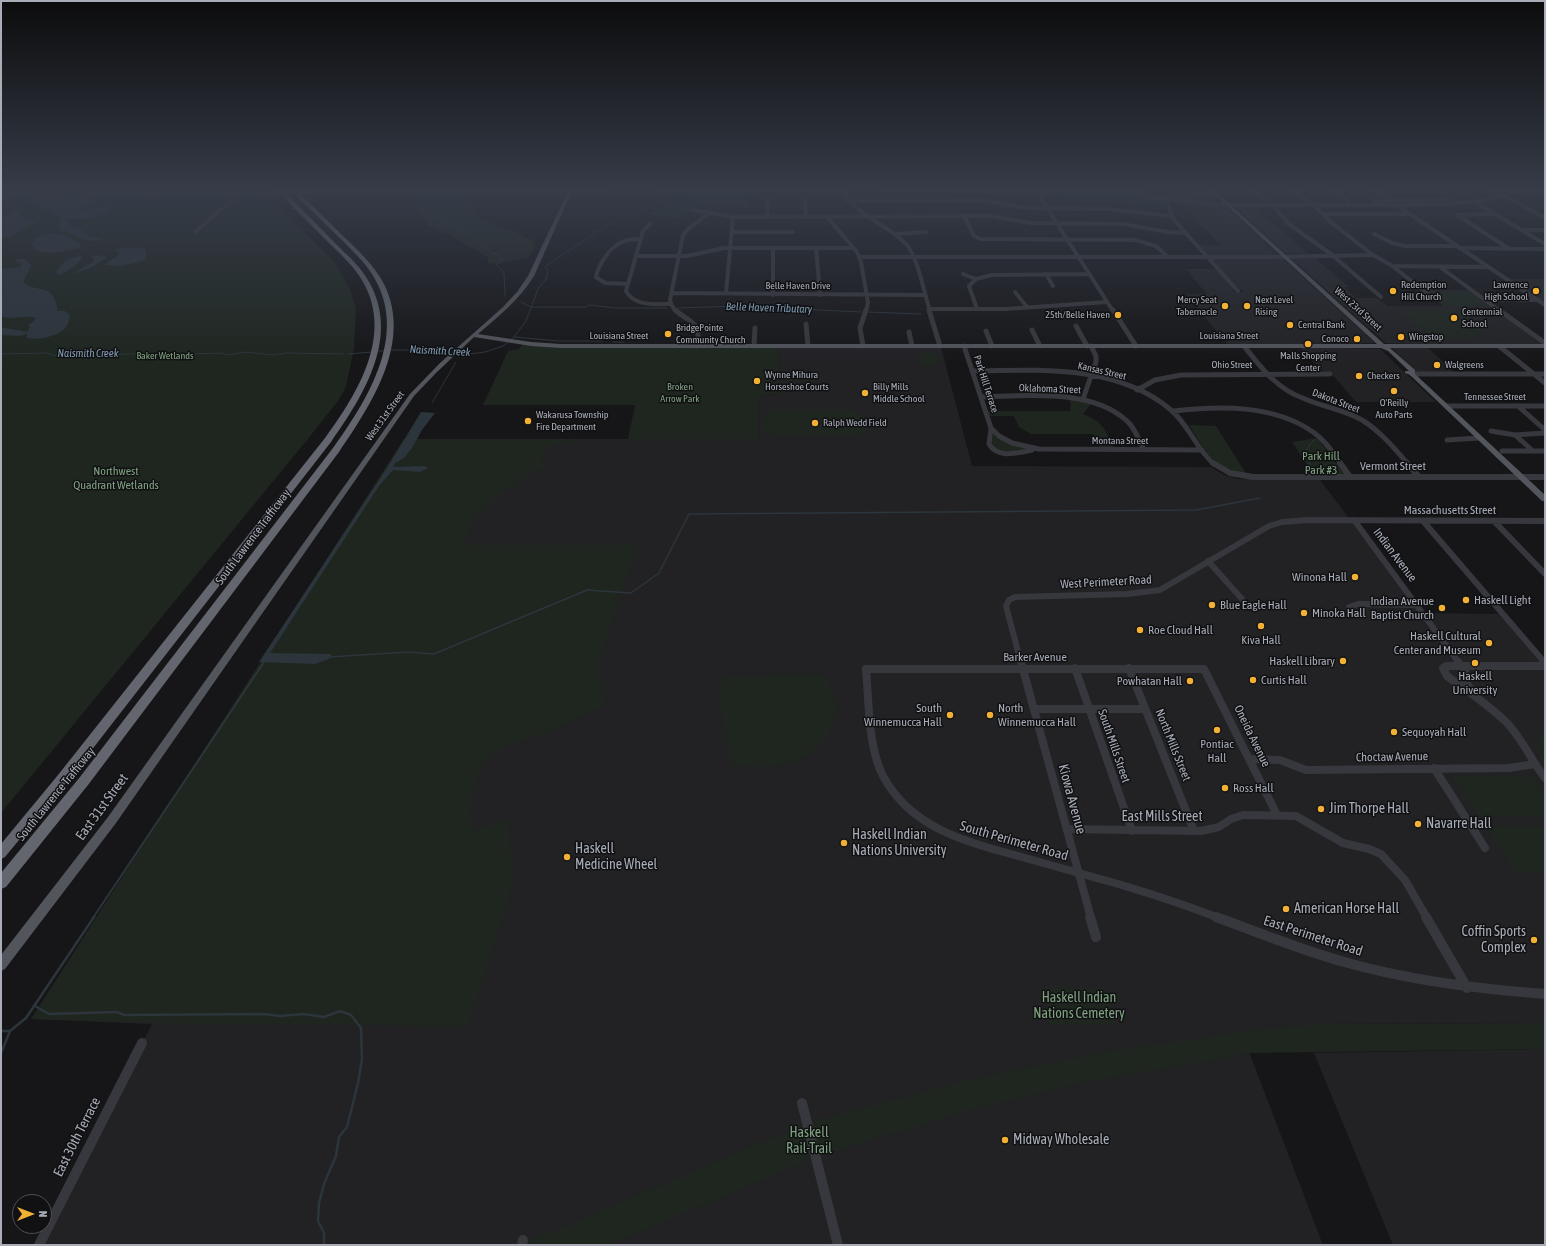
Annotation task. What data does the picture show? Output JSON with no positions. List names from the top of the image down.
{
  "streets": {
    "highway": ["South Lawrence Trafficway"],
    "main road": [
      "West 23rd Street",
      "Louisiana Street",
      "West 31st Street",
      "East 31st Street"
    ],
    "street": [
      "Belle Haven Drive",
      "Ohio Street",
      "Kansas Street",
      "Park Hill Terrace",
      "Oklahoma Street",
      "Tennessee Street",
      "Dakota Street",
      "Montana Street",
      "Vermont Street",
      "Massachusetts Street",
      "Indian Avenue",
      "West Perimeter Road",
      "Barker Avenue",
      "Oneida Avenue",
      "North Mills Street",
      "South Mills Street",
      "Choctaw Avenue",
      "Kiowa Avenue",
      "East Mills Street",
      "South Perimeter Road",
      "East Perimeter Road",
      "East 30th Terrace"
    ]
  },
  "crossings": [
    ["West 23rd Street", "Louisiana Street"],
    ["West 23rd Street", "Tennessee Street"],
    ["West 23rd Street", "Vermont Street"],
    ["Louisiana Street", "Park Hill Terrace"],
    ["Louisiana Street", "Dakota Street"],
    ["Louisiana Street", "West 31st Street"],
    ["Ohio Street", "Kansas Street"],
    ["Ohio Street", "Dakota Street"],
    ["Kansas Street", "Park Hill Terrace"],
    ["Kansas Street", "Montana Street"],
    ["Kansas Street", "Vermont Street"],
    ["Park Hill Terrace", "Oklahoma Street"],
    ["Park Hill Terrace", "Montana Street"],
    ["Oklahoma Street", "Montana Street"],
    ["Dakota Street", "Vermont Street"],
    ["West 31st Street", "East 31st Street"],
    ["Montana Street", "Vermont Street"],
    ["Massachusetts Street", "Indian Avenue"],
    ["Massachusetts Street", "West Perimeter Road"],
    ["Indian Avenue", "West Perimeter Road"],
    ["Indian Avenue", "Choctaw Avenue"],
    ["West Perimeter Road", "Barker Avenue"],
    ["West Perimeter Road", "Kiowa Avenue"],
    ["Barker Avenue", "Oneida Avenue"],
    ["Barker Avenue", "North Mills Street"],
    ["Barker Avenue", "South Mills Street"],
    ["Barker Avenue", "Kiowa Avenue"],
    ["Barker Avenue", "South Perimeter Road"],
    ["Oneida Avenue", "Choctaw Avenue"],
    ["Oneida Avenue", "East Mills Street"],
    ["North Mills Street", "East Mills Street"],
    ["South Mills Street", "East Mills Street"],
    ["Kiowa Avenue", "East Mills Street"],
    ["Kiowa Avenue", "South Perimeter Road"],
    ["Kiowa Avenue", "East Perimeter Road"],
    ["East Mills Street", "East Perimeter Road"],
    ["South Perimeter Road", "East Perimeter Road"]
  ],
  "water": ["Belle Haven Tributary", "Naismith Creek"],
  "parks": [
    "Baker Wetlands",
    "Broken Arrow Park",
    "Park Hill Park #3",
    "Northwest Quadrant Wetlands",
    "Haskell Indian Nations Cemetery",
    "Haskell Rail-Trail"
  ],
  "places": [
    "Redemption Hill Church",
    "Lawrence High School",
    "Mercy Seat Tabernacle",
    "Next Level Rising",
    "25th/Belle Haven",
    "Centennial School",
    "Central Bank",
    "BridgePointe Community Church",
    "Wingstop",
    "Conoco",
    "Malls Shopping Center",
    "Walgreens",
    "Checkers",
    "Wynne Mihura Horseshoe Courts",
    "O'Reilly Auto Parts",
    "Billy Mills Middle School",
    "Wakarusa Township Fire Department",
    "Ralph Wedd Field",
    "Winona Hall",
    "Haskell Light",
    "Blue Eagle Hall",
    "Indian Avenue Baptist Church",
    "Minoka Hall",
    "Kiva Hall",
    "Roe Cloud Hall",
    "Haskell Cultural Center and Museum",
    "Haskell Library",
    "Haskell University",
    "Curtis Hall",
    "Powhatan Hall",
    "South Winnemucca Hall",
    "North Winnemucca Hall",
    "Pontiac Hall",
    "Sequoyah Hall",
    "Ross Hall",
    "Jim Thorpe Hall",
    "Navarre Hall",
    "Haskell Indian Nations University",
    "Haskell Medicine Wheel",
    "American Horse Hall",
    "Coffin Sports Complex",
    "Midway Wholesale"
  ],
  "north": "right"
}
